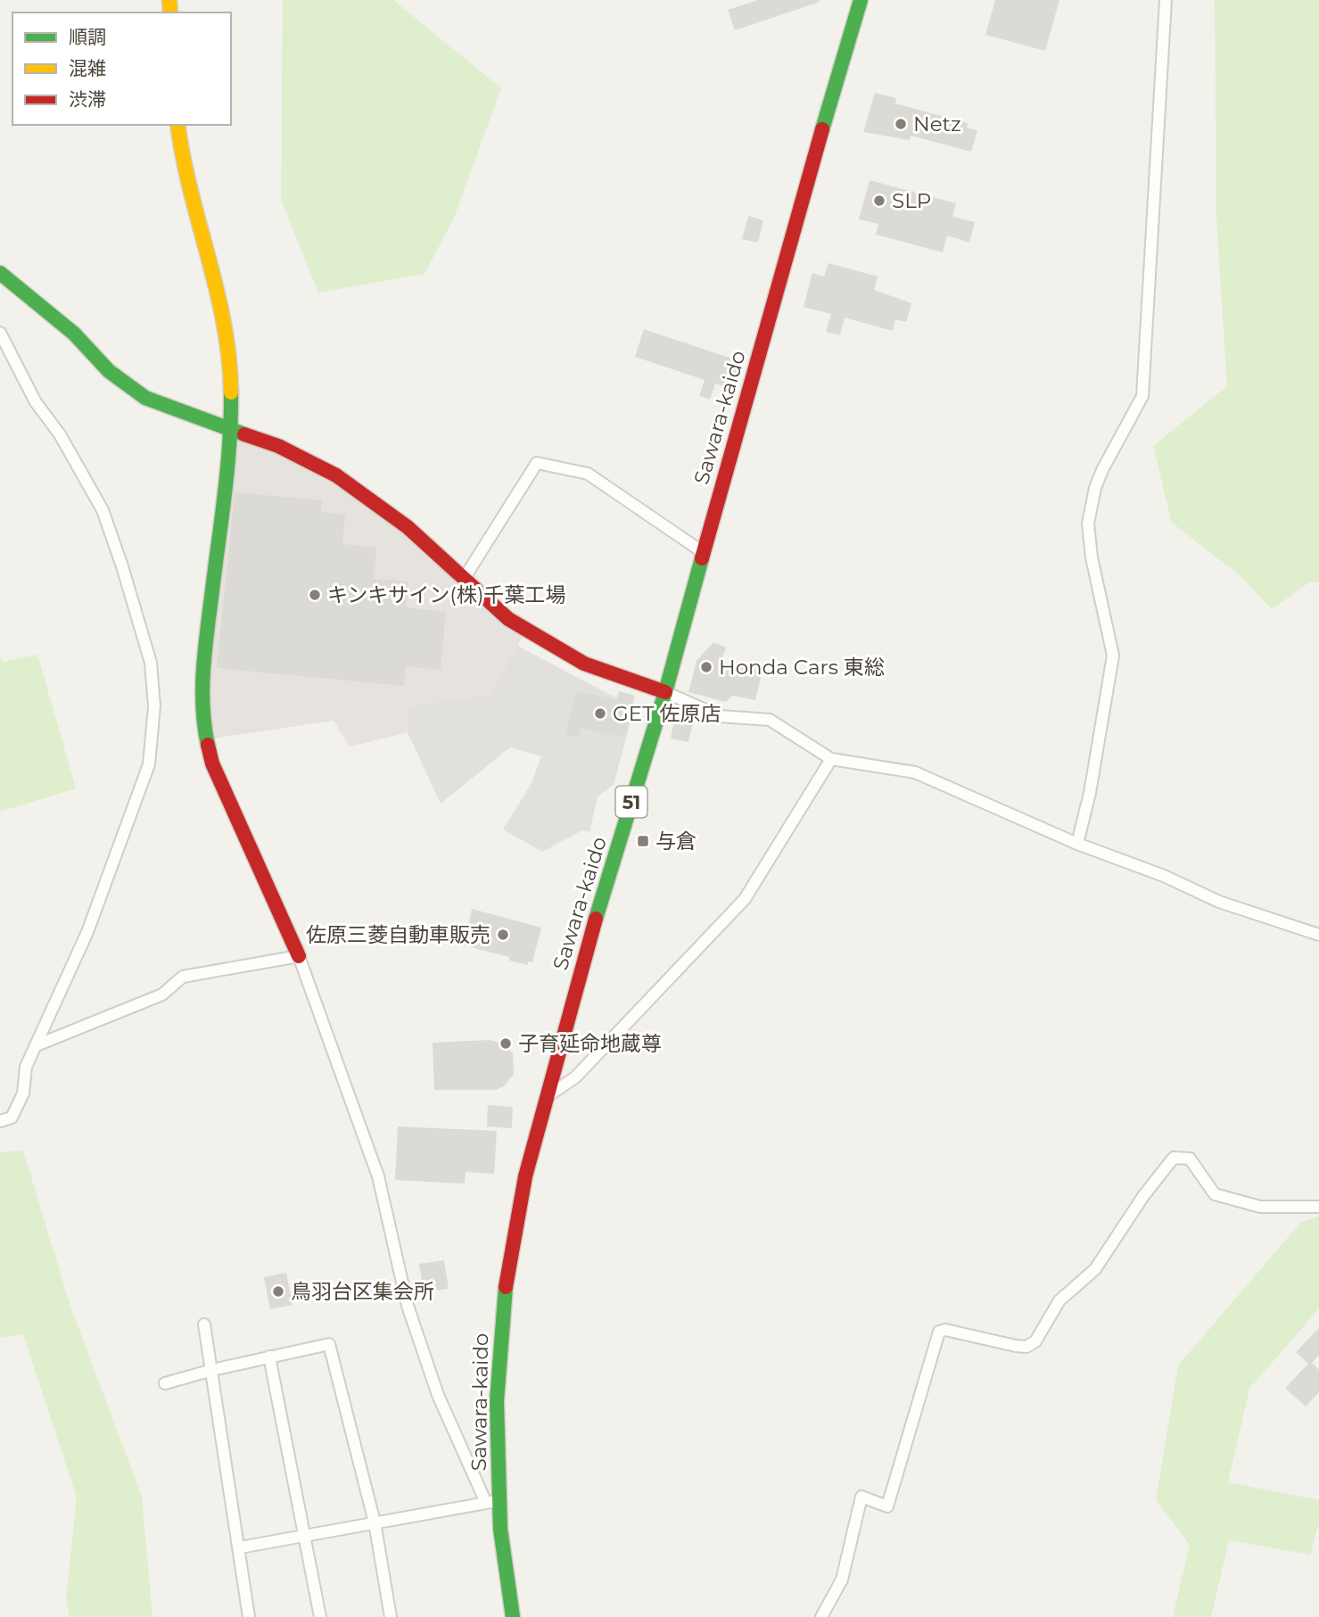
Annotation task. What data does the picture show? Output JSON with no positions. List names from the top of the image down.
{
  "streets": {
    "main road": ["Sawara-kaido", "51"]
  },
  "places": {
    "other": [
      "Netz",
      "SLP",
      "キンキサイン(株)千葉工場",
      "Honda Cars 東総",
      "GET 佐原店",
      "佐原三菱自動車販売",
      "子育延命地蔵尊",
      "鳥羽台区集会所"
    ],
    "transit": ["与倉"]
  },
  "legend": ["順調", "混雑", "渋滞"]
}
